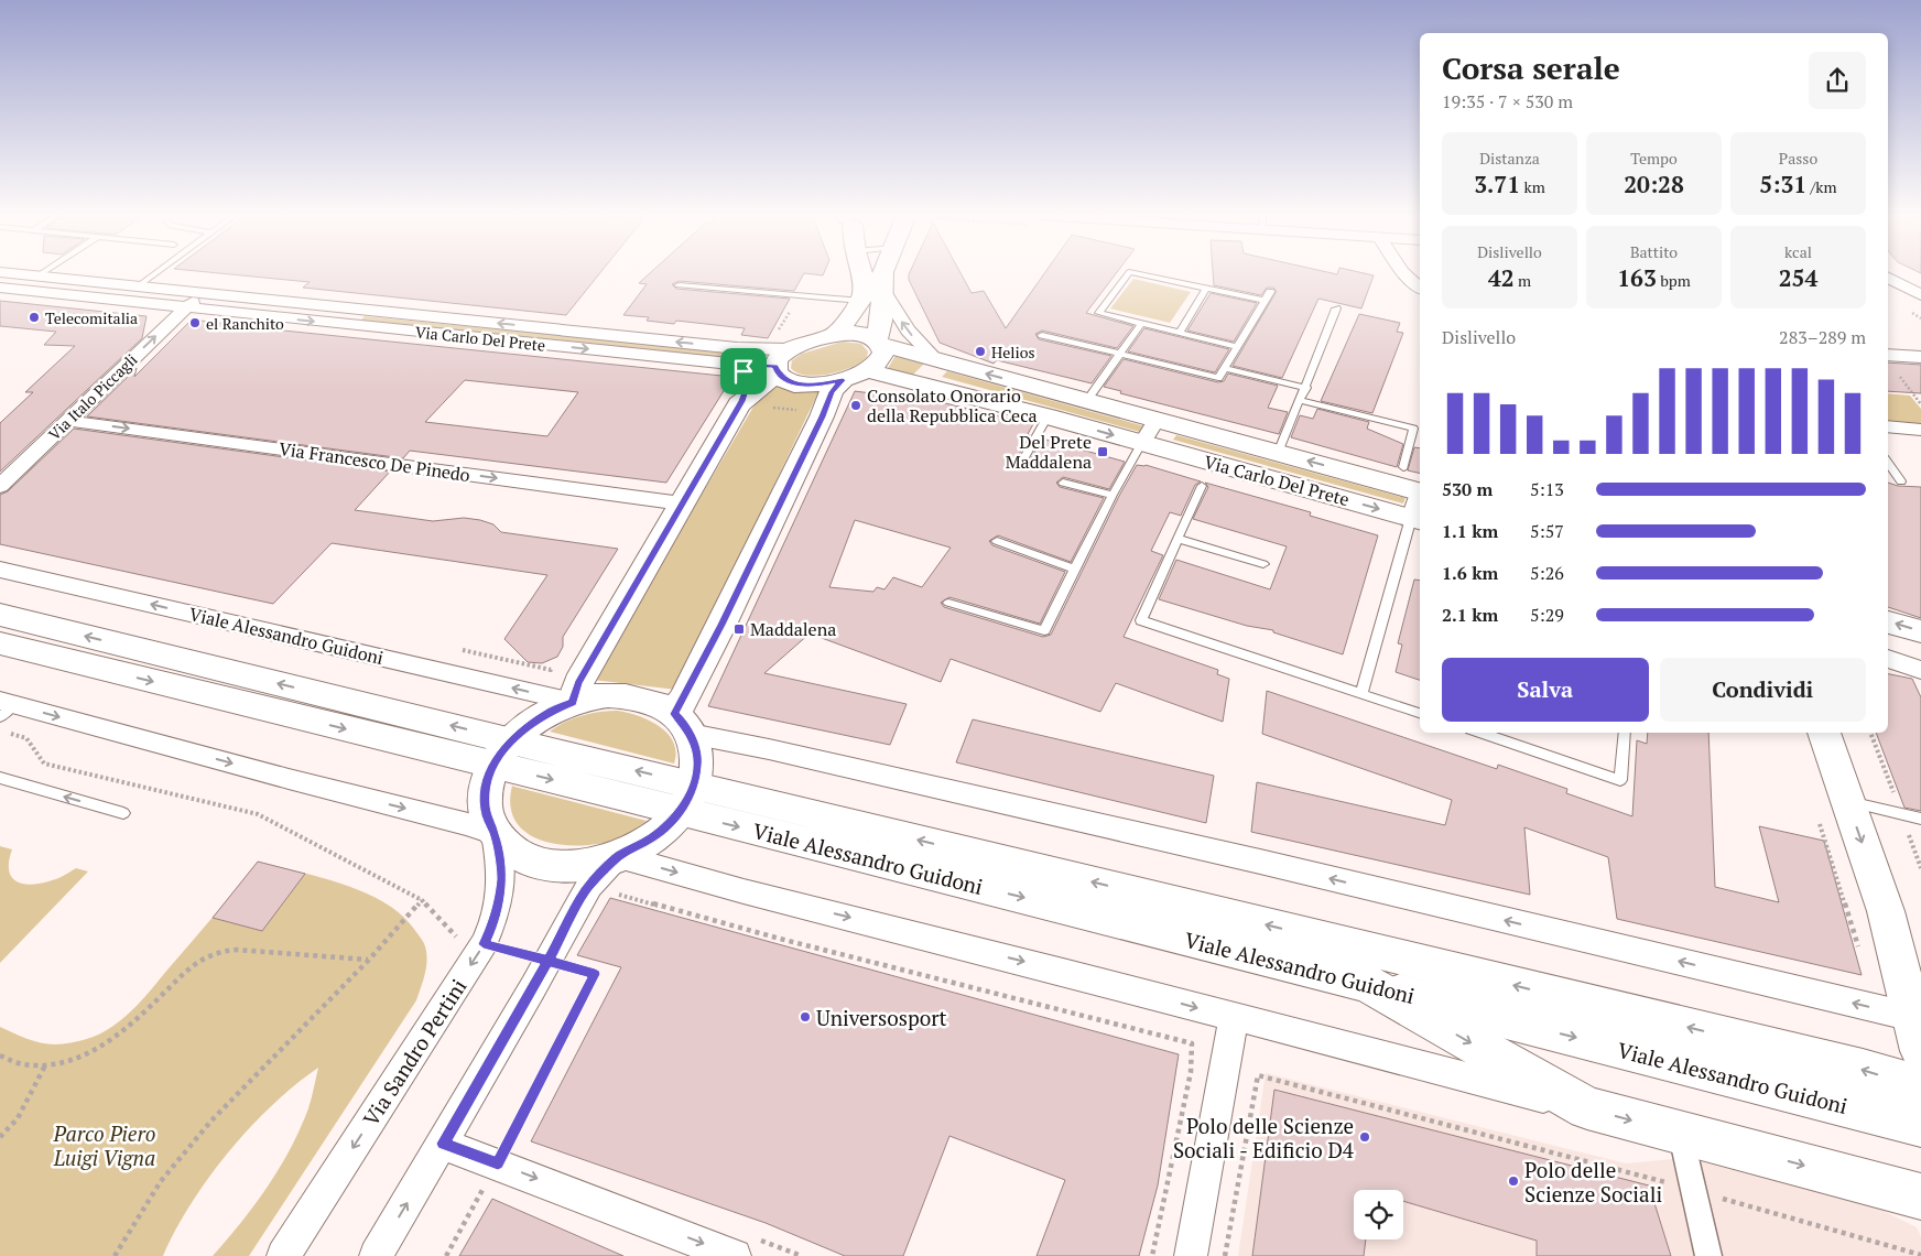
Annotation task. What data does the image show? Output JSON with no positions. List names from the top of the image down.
{
  "streets": {
    "main road": ["Via Carlo Del Prete", "Viale Alessandro Guidoni"],
    "street": ["Via Italo Piccagli", "Via Francesco De Pinedo", "Via Sandro Pertini"]
  },
  "crossings": [
    ["Via Carlo Del Prete", "Via Italo Piccagli"],
    ["Via Italo Piccagli", "Via Francesco De Pinedo"]
  ],
  "one_way": ["Via Italo Piccagli", "Via Francesco De Pinedo"],
  "parks": ["Parco Piero Luigi Vigna"],
  "places": {
    "other": [
      "Telecomitalia",
      "el Ranchito",
      "Helios",
      "Consolato Onorario della Repubblica Ceca",
      "Universosport",
      "Polo delle Scienze Sociali - Edificio D4",
      "Polo delle Scienze Sociali"
    ],
    "transit": ["Del Prete Maddalena", "Maddalena"]
  },
  "page": {
    "heading": ["Corsa serale", "19:35 · 7 × 530 m"],
    "stats": [
      ["Distanza", "3.71 km"],
      ["Tempo", "20:28"],
      ["Passo", "5:31 /km"],
      ["Dislivello", "42 m"],
      ["Battito", "163 bpm"],
      ["kcal", "254"]
    ],
    "chart": ["Dislivello", "283–289 m"],
    "list": [
      {
        "name": "530 m",
        "note": "5:13"
      },
      {
        "name": "1.1 km",
        "note": "5:57"
      },
      {
        "name": "1.6 km",
        "note": "5:26"
      },
      {
        "name": "2.1 km",
        "note": "5:29"
      }
    ],
    "buttons": ["Salva", "Condividi"]
  }
}
